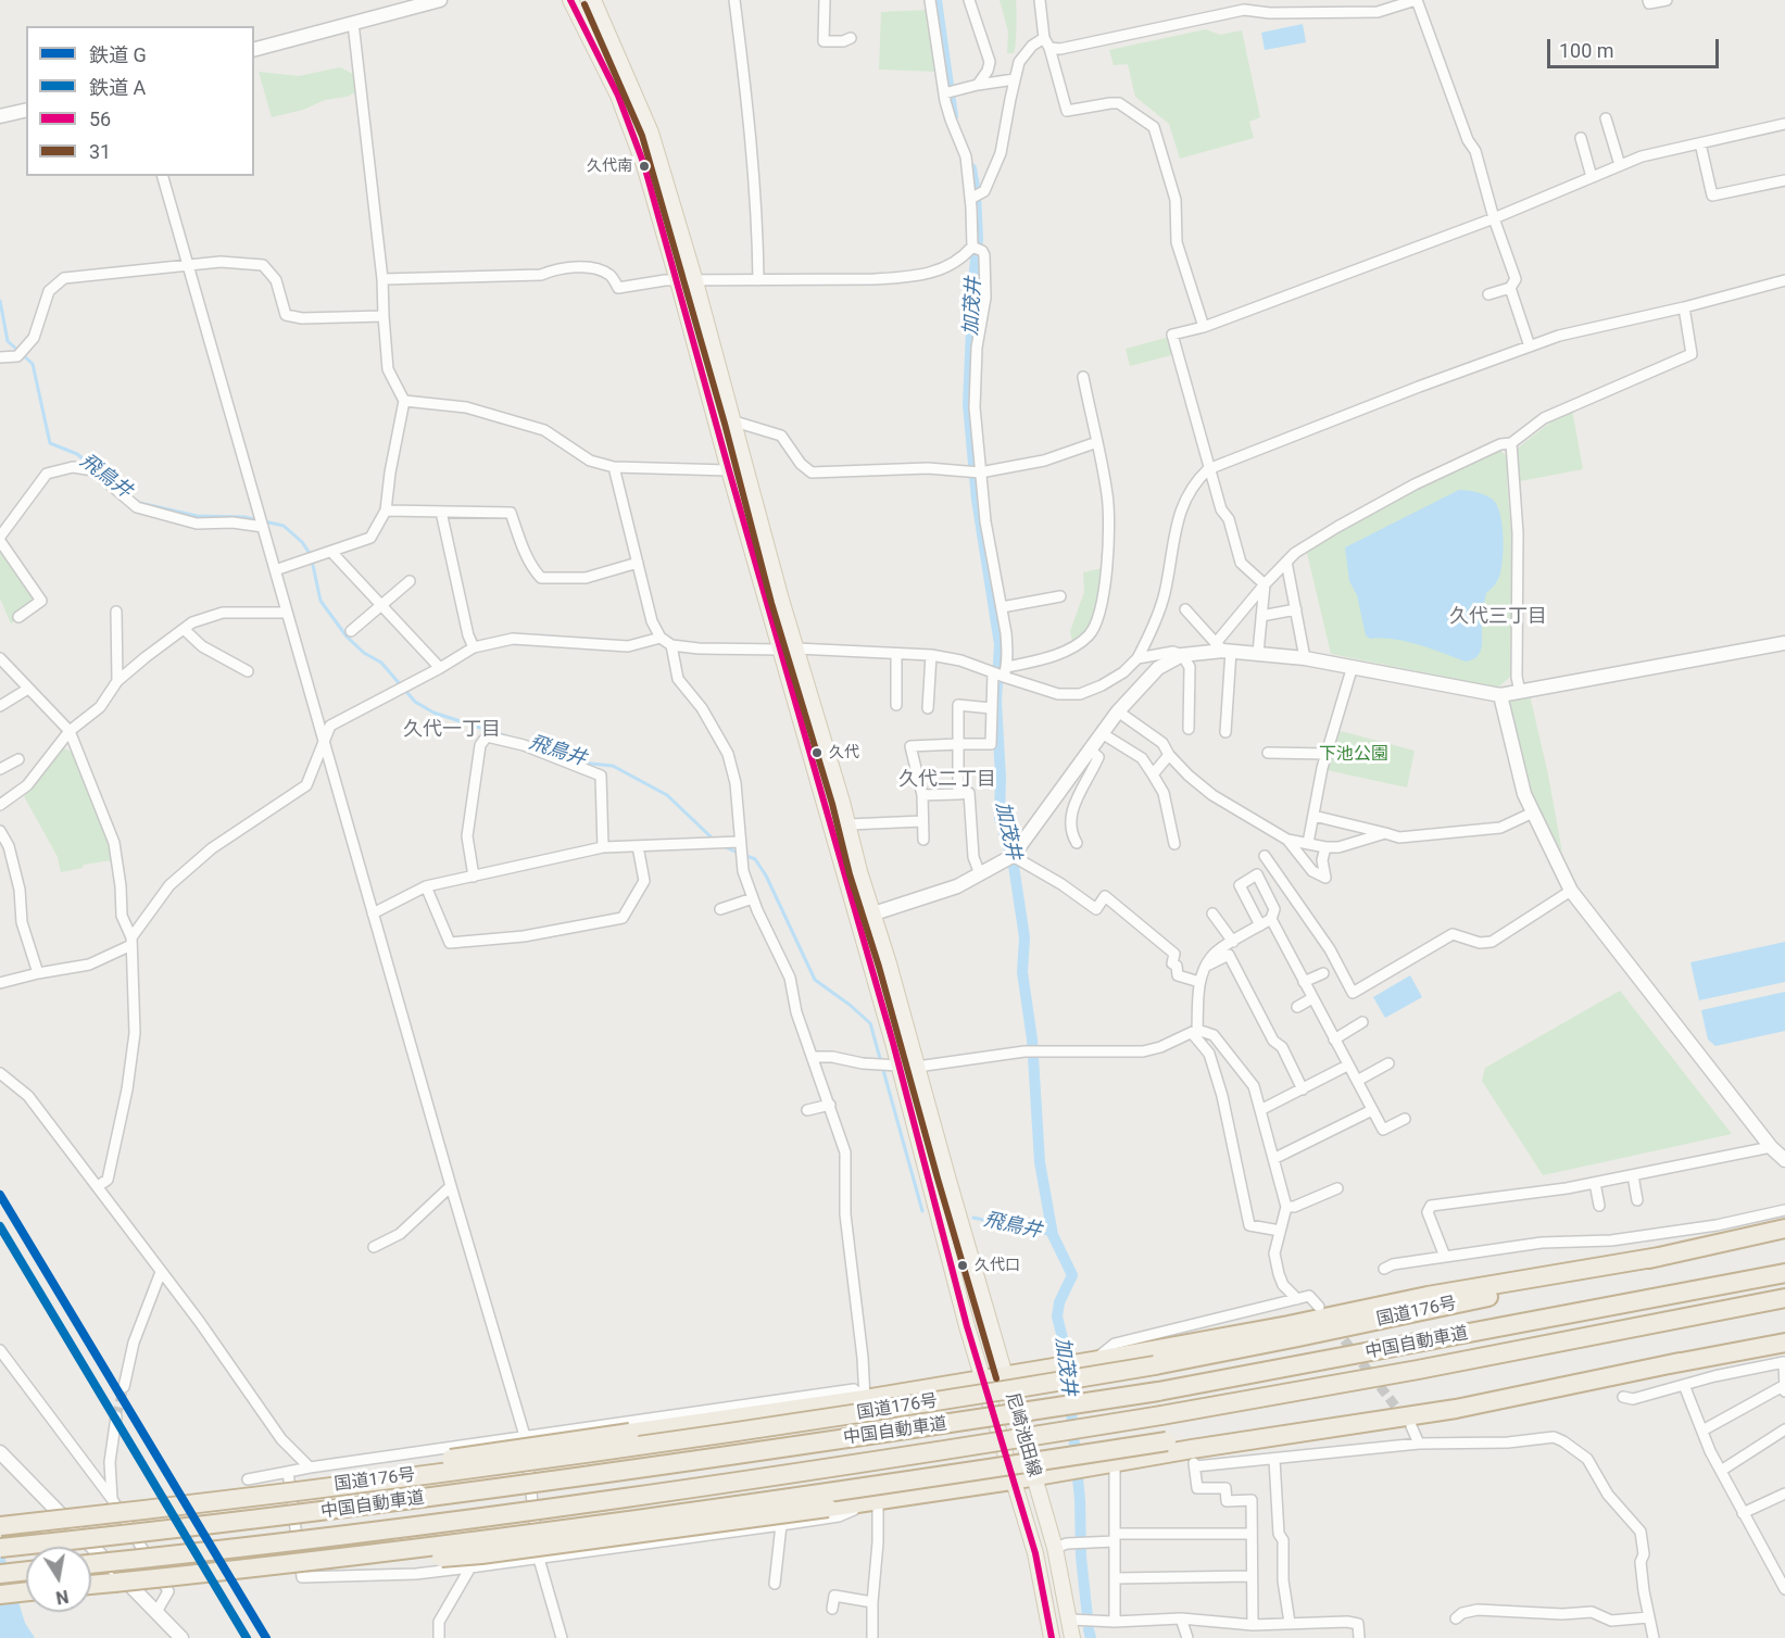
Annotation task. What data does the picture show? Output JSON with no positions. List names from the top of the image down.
{
  "streets": {
    "highway": ["国道176号", "中国自動車道"],
    "main road": ["尼崎池田線"]
  },
  "districts": ["久代三丁目", "久代一丁目", "久代二丁目"],
  "water": ["加茂井", "飛鳥井"],
  "parks": ["下池公園"],
  "places": ["久代南", "久代", "久代口"],
  "lines": [
    "transit line 56",
    "transit line 31",
    "rail line G",
    "rail line A"
  ],
  "legend": [
    "鉄道 G",
    "鉄道 A",
    "56",
    "31"
  ],
  "scale_bar": "100 m",
  "north": "bottom"
}
